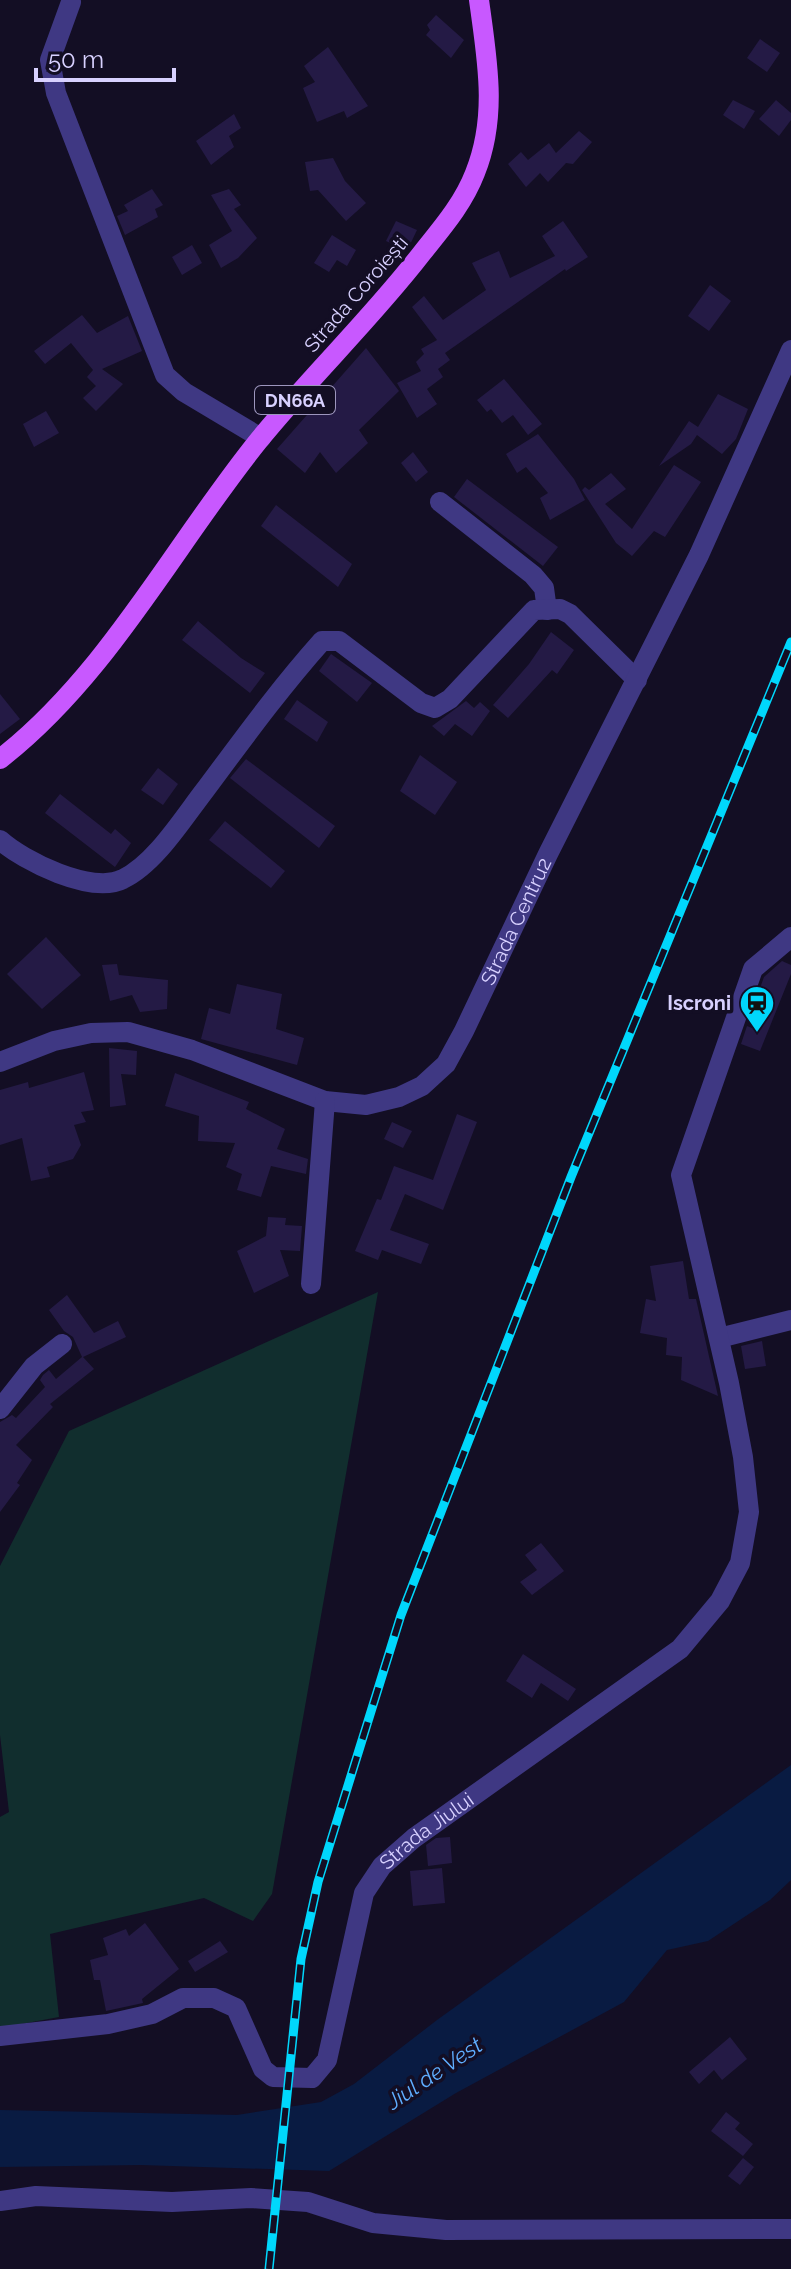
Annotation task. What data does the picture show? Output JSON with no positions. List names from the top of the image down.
{
  "streets": {
    "main road": ["Strada Coroiești", "DN66A"],
    "street": ["Strada Centru2", "Strada Jiului"]
  },
  "water": ["Jiul de Vest"],
  "places": {
    "station": ["Iscroni"]
  },
  "scale_bar": "50 m"
}
